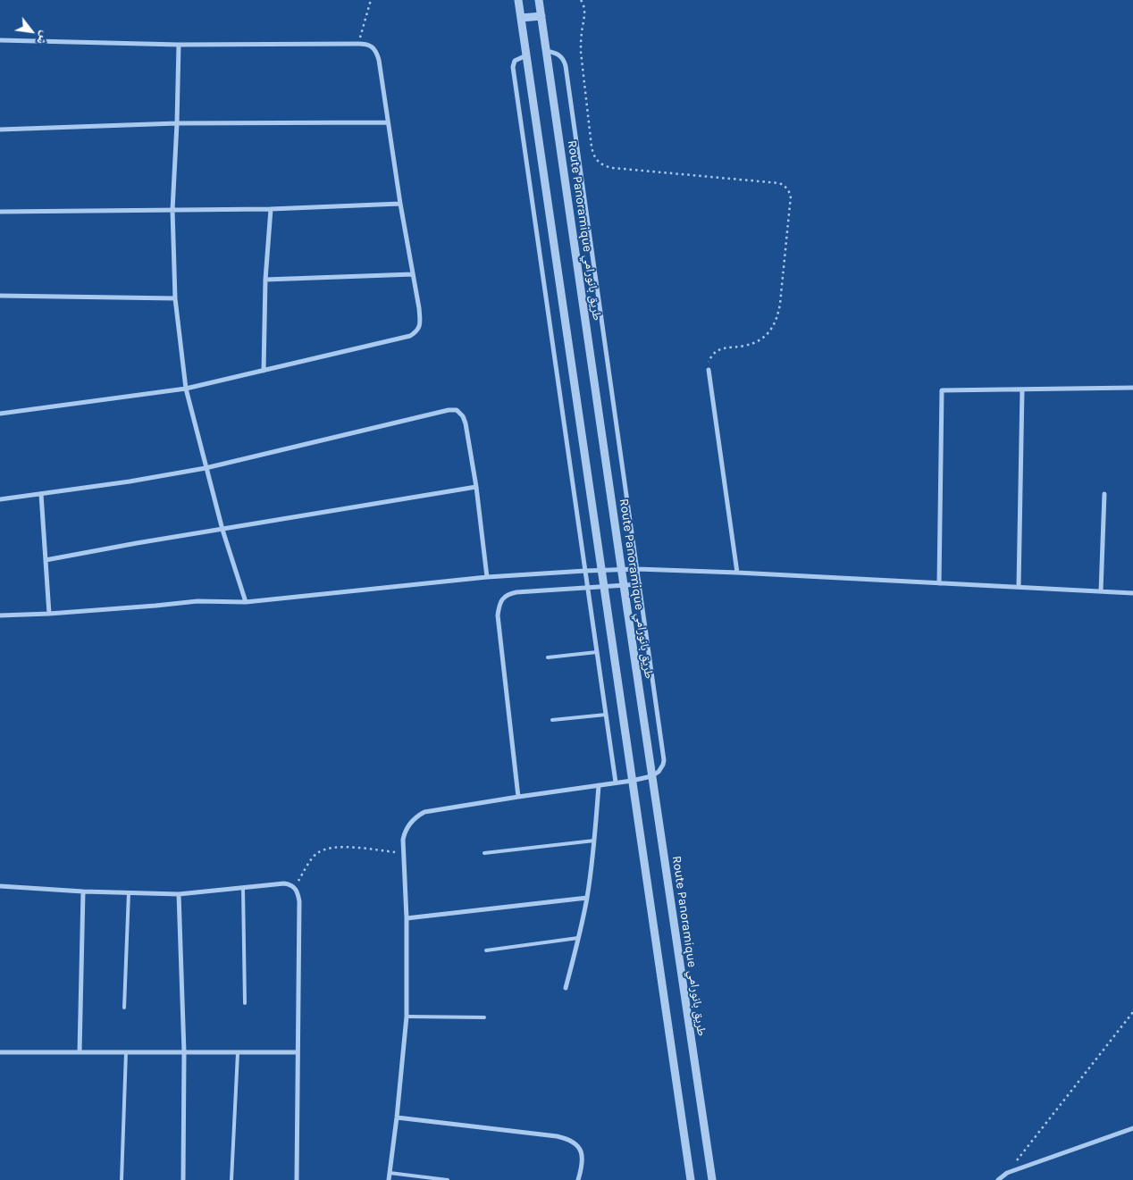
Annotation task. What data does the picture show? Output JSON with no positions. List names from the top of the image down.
{
  "streets": {
    "street": ["Route Panoramique طريق بانورامي"]
  },
  "north": "bottom right"
}
